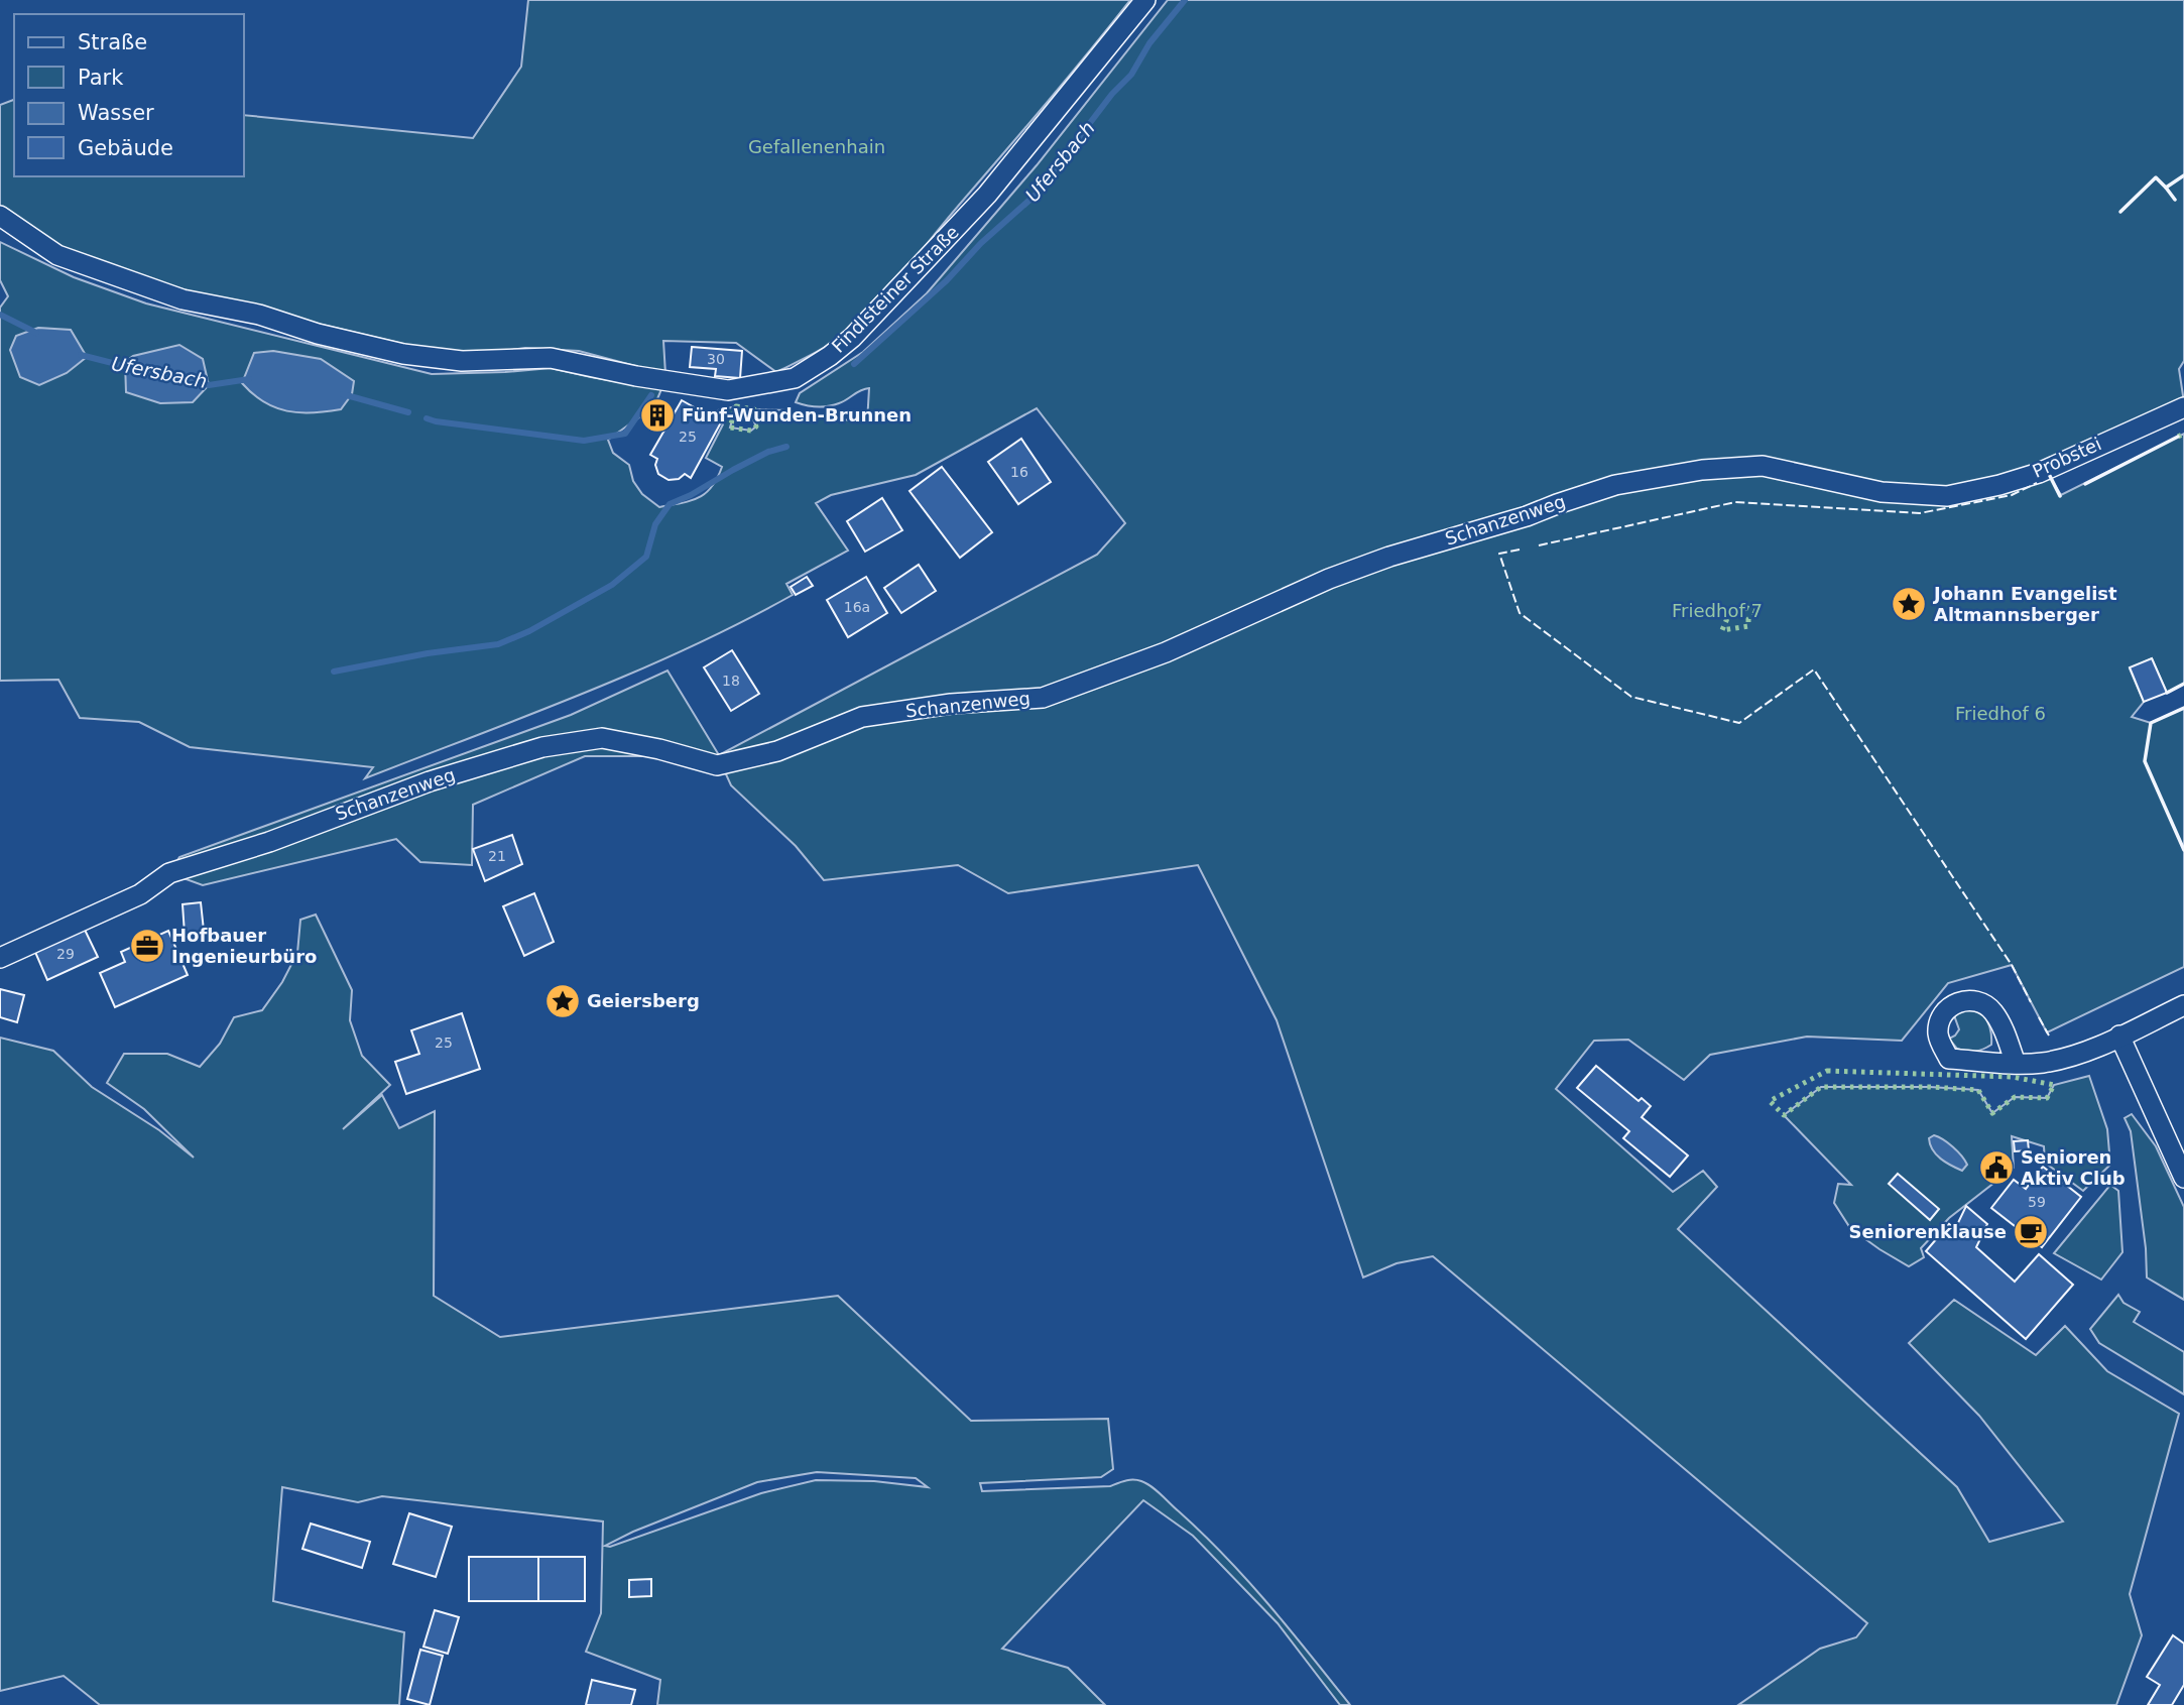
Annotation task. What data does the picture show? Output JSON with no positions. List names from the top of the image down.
{
  "streets": {
    "street": ["Findlsteiner Straße", "Probstei", "Schanzenweg"]
  },
  "crossings": [
    ["Probstei", "Schanzenweg"]
  ],
  "water": ["Ufersbach"],
  "parks": ["Gefallenenhain", "Friedhof 7", "Friedhof 6"],
  "places": {
    "building": ["Fünf-Wunden-Brunnen"],
    "place": ["Johann Evangelist Altmannsberger", "Geiersberg"],
    "office": ["Hofbauer Ingenieurbüro"],
    "public building": ["Senioren Aktiv Club"],
    "cafe": ["Seniorenklause"]
  },
  "house_numbers": [
    "30",
    "25",
    "16",
    "16a",
    "18",
    "21",
    "29",
    "25",
    "59"
  ],
  "legend": [
    "Straße",
    "Park",
    "Wasser",
    "Gebäude"
  ]
}
